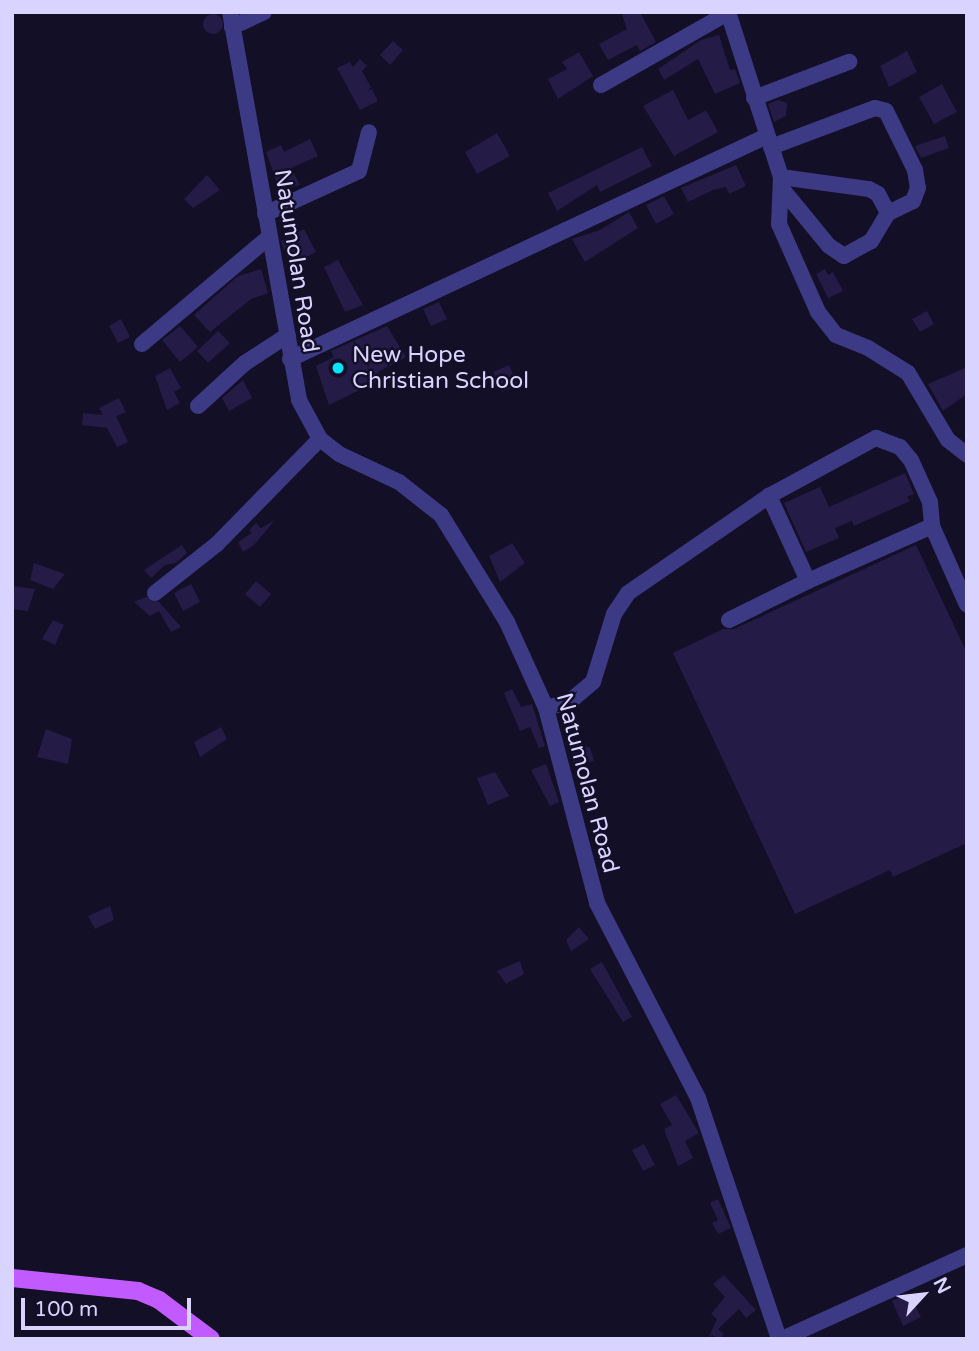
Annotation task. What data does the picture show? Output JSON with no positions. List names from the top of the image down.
{
  "streets": {
    "street": ["Natumolan Road"]
  },
  "places": ["New Hope Christian School"],
  "scale_bar": "100 m",
  "north": "top right"
}
